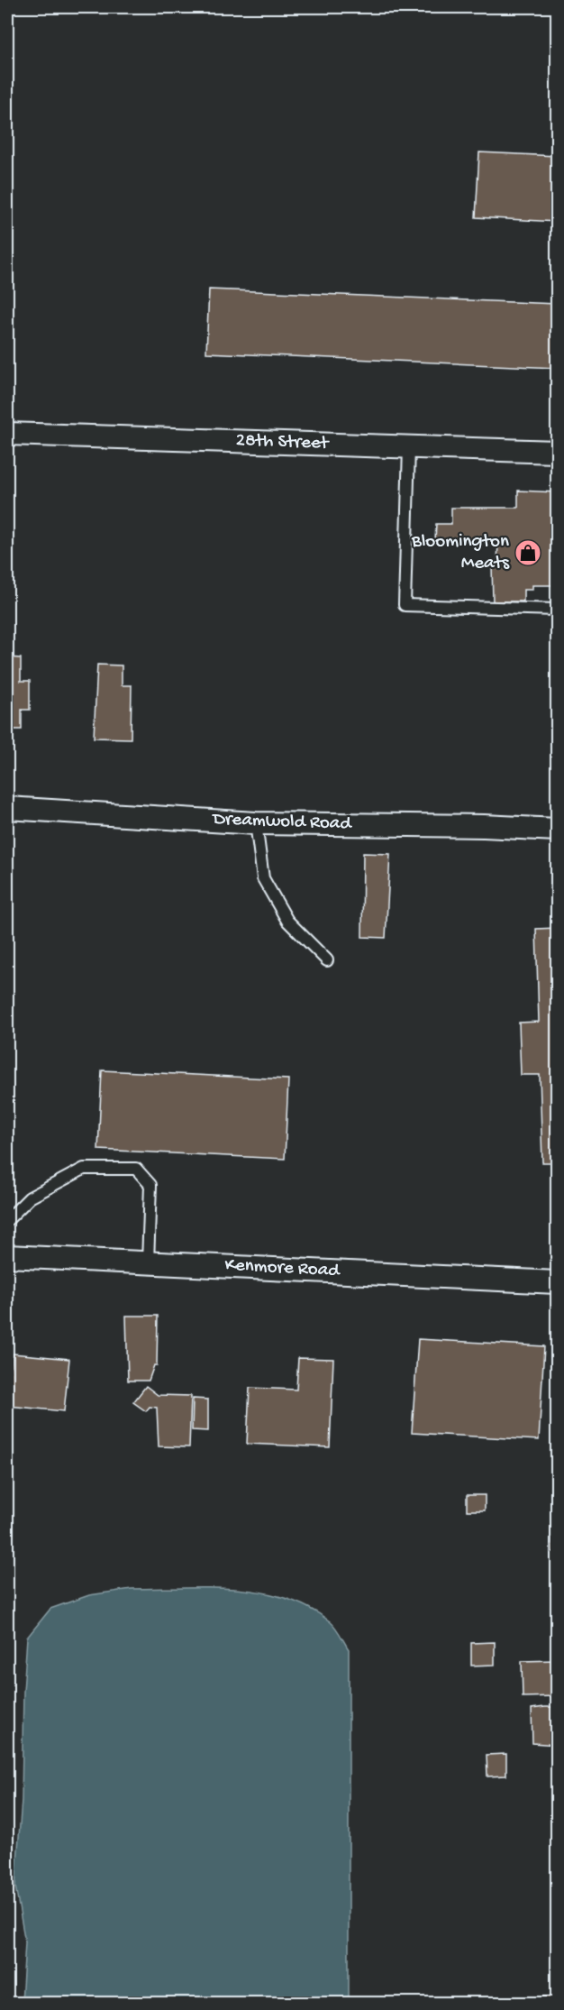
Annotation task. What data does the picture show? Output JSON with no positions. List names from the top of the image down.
{
  "streets": {
    "street": ["28th Street", "Dreamwold Road", "Kenmore Road"]
  },
  "places": {
    "shop": ["Bloomington Meats"]
  }
}
